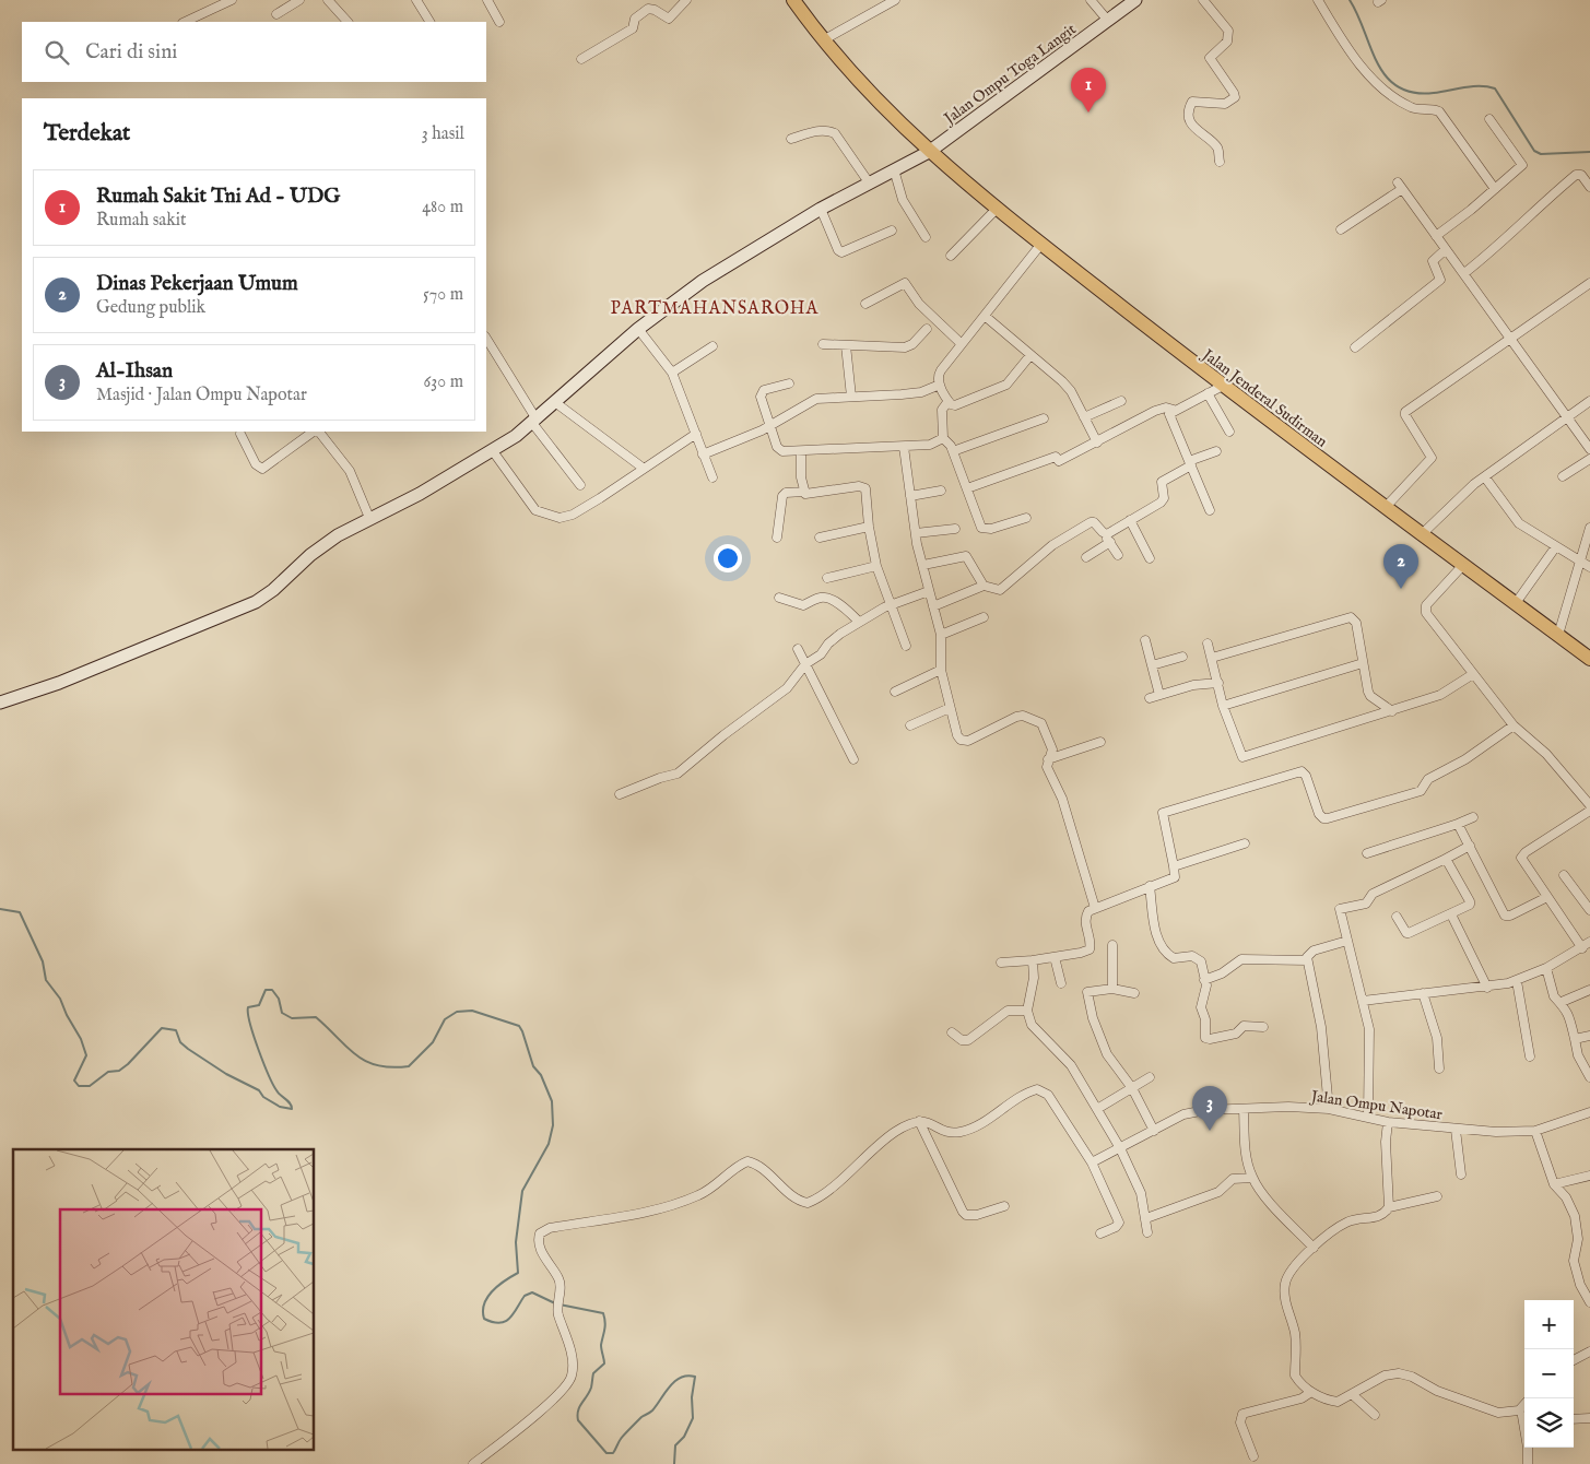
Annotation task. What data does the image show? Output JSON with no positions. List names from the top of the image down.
{
  "streets": {
    "highway": ["Jalan Jenderal Sudirman"],
    "main road": ["Jalan Ompu Toga Langit"],
    "street": ["Jalan Ompu Napotar"]
  },
  "crossings": [
    ["Jalan Ompu Toga Langit", "Jalan Jenderal Sudirman"]
  ],
  "districts": ["PARTMAHANSAROHA"],
  "page": {
    "search": "Cari di sini",
    "pins": ["1", "2", "3"],
    "heading": ["Terdekat", "3 hasil"],
    "list": [
      {
        "mark": "1",
        "name": "Rumah Sakit Tni Ad - UDG",
        "note": "Rumah sakit",
        "value": "480 m"
      },
      {
        "mark": "2",
        "name": "Dinas Pekerjaan Umum",
        "note": "Gedung publik",
        "value": "570 m"
      },
      {
        "mark": "3",
        "name": "Al-Ihsan",
        "note": "Masjid · Jalan Ompu Napotar",
        "value": "630 m"
      }
    ],
    "map_buttons": ["+", "−"]
  }
}
